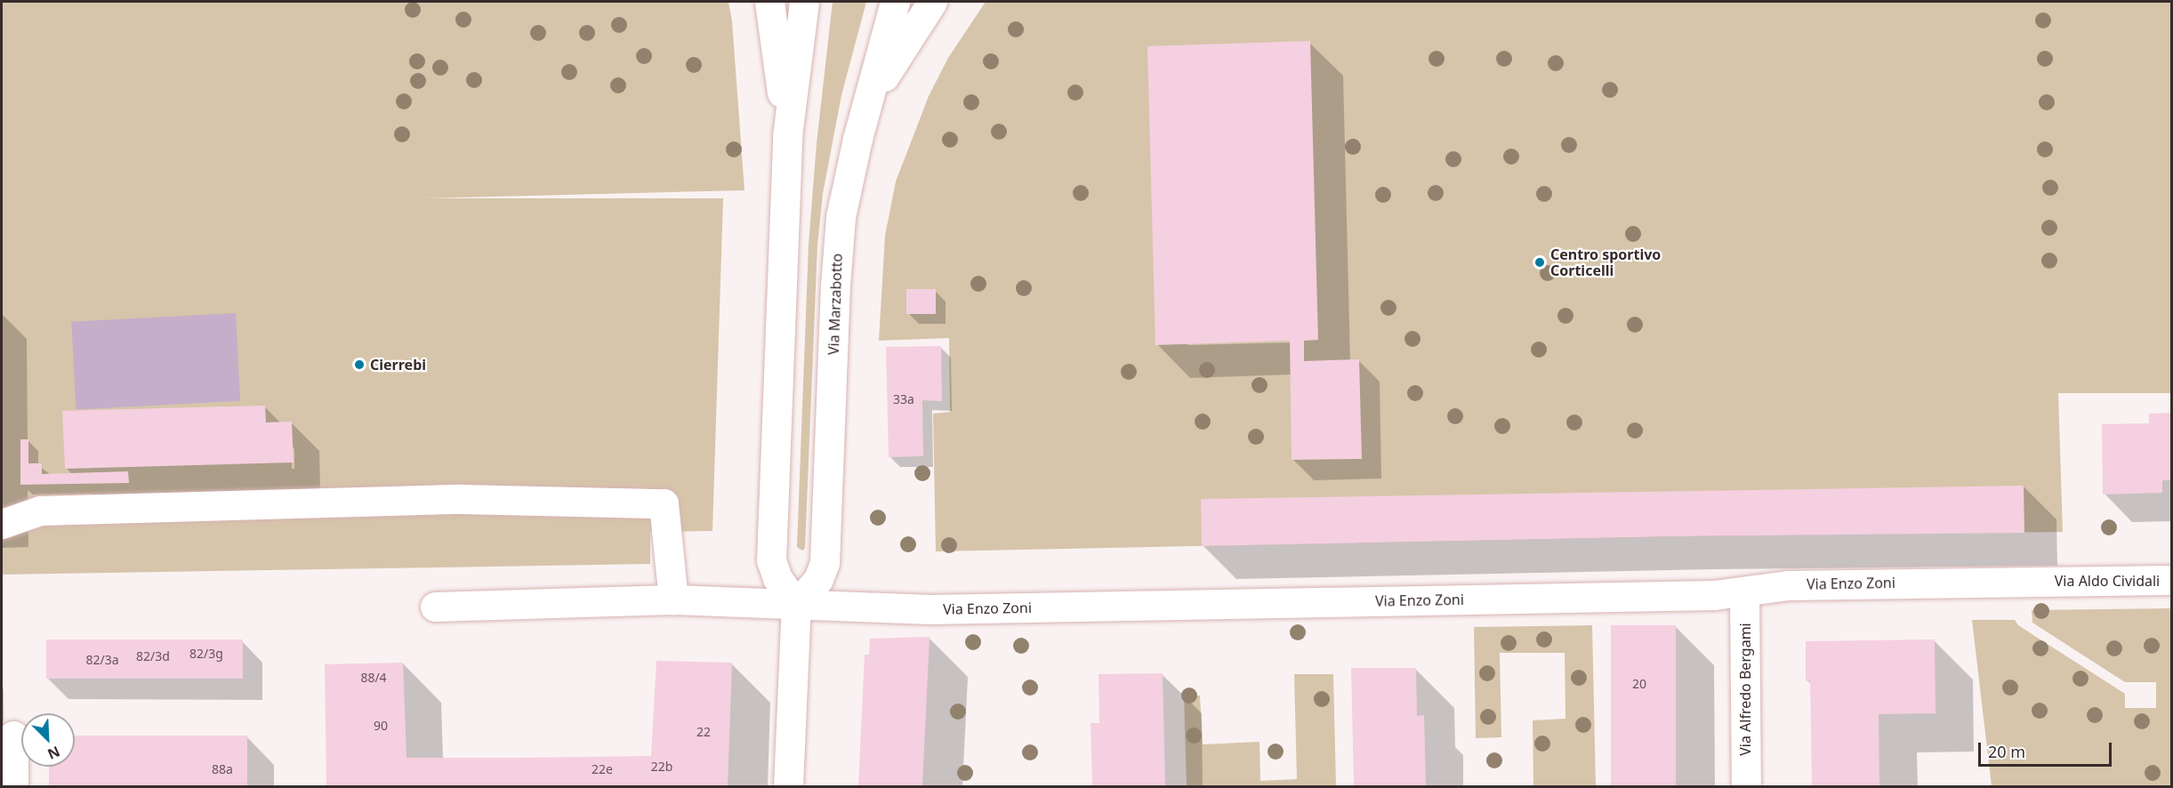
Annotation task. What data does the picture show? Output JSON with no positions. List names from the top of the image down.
{
  "streets": {
    "street": [
      "Via Marzabotto",
      "Via Aldo Cividali",
      "Via Enzo Zoni",
      "Via Alfredo Bergami"
    ]
  },
  "crossings": [
    ["Via Marzabotto", "Via Enzo Zoni"],
    ["Via Aldo Cividali", "Via Enzo Zoni"],
    ["Via Enzo Zoni", "Via Alfredo Bergami"]
  ],
  "places": ["Centro sportivo Corticelli", "Cierrebi"],
  "house_numbers": [
    "33a",
    "82/3g",
    "82/3d",
    "82/3a",
    "88/4",
    "20",
    "90",
    "22",
    "22b",
    "88a",
    "22e"
  ],
  "scale_bar": "20 m",
  "north": "bottom right"
}
